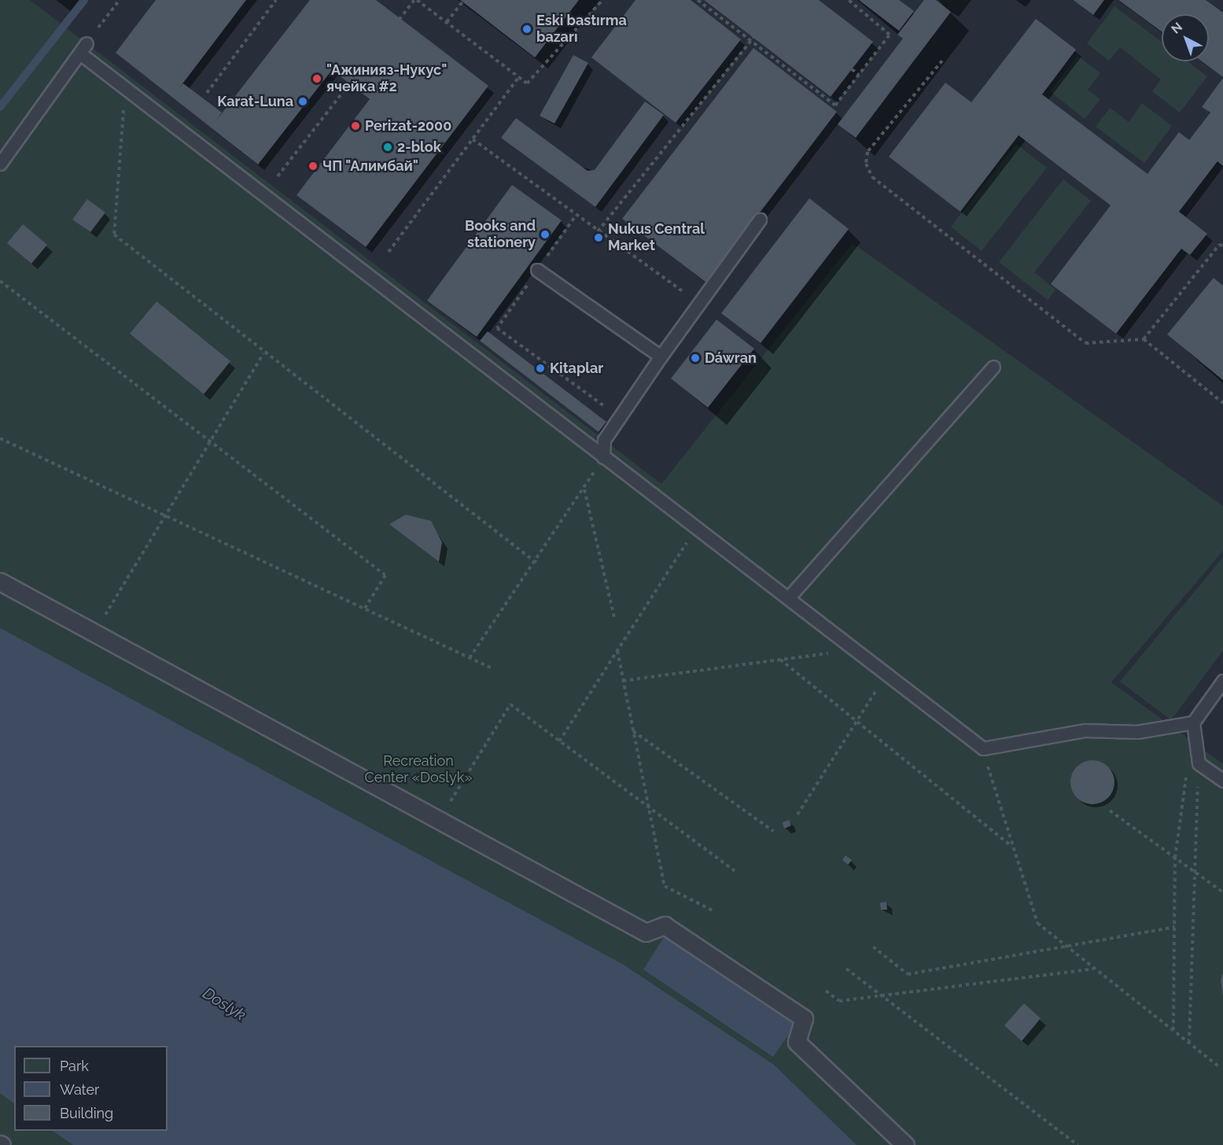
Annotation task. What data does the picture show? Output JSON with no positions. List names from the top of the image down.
{
  "water": ["Doslyk"],
  "parks": ["Recreation Center «Doslyk»"],
  "places": [
    "Eski bastırma bazarı",
    "\"Ажинияз-Нукус\" ячейка #2",
    "Karat-Luna",
    "Perizat-2000",
    "2-blok",
    "ЧП \"Алимбай\"",
    "Books and stationery",
    "Nukus Central Market",
    "Dáwran",
    "Kitaplar"
  ],
  "legend": ["Park", "Water", "Building"],
  "north": "top left"
}
